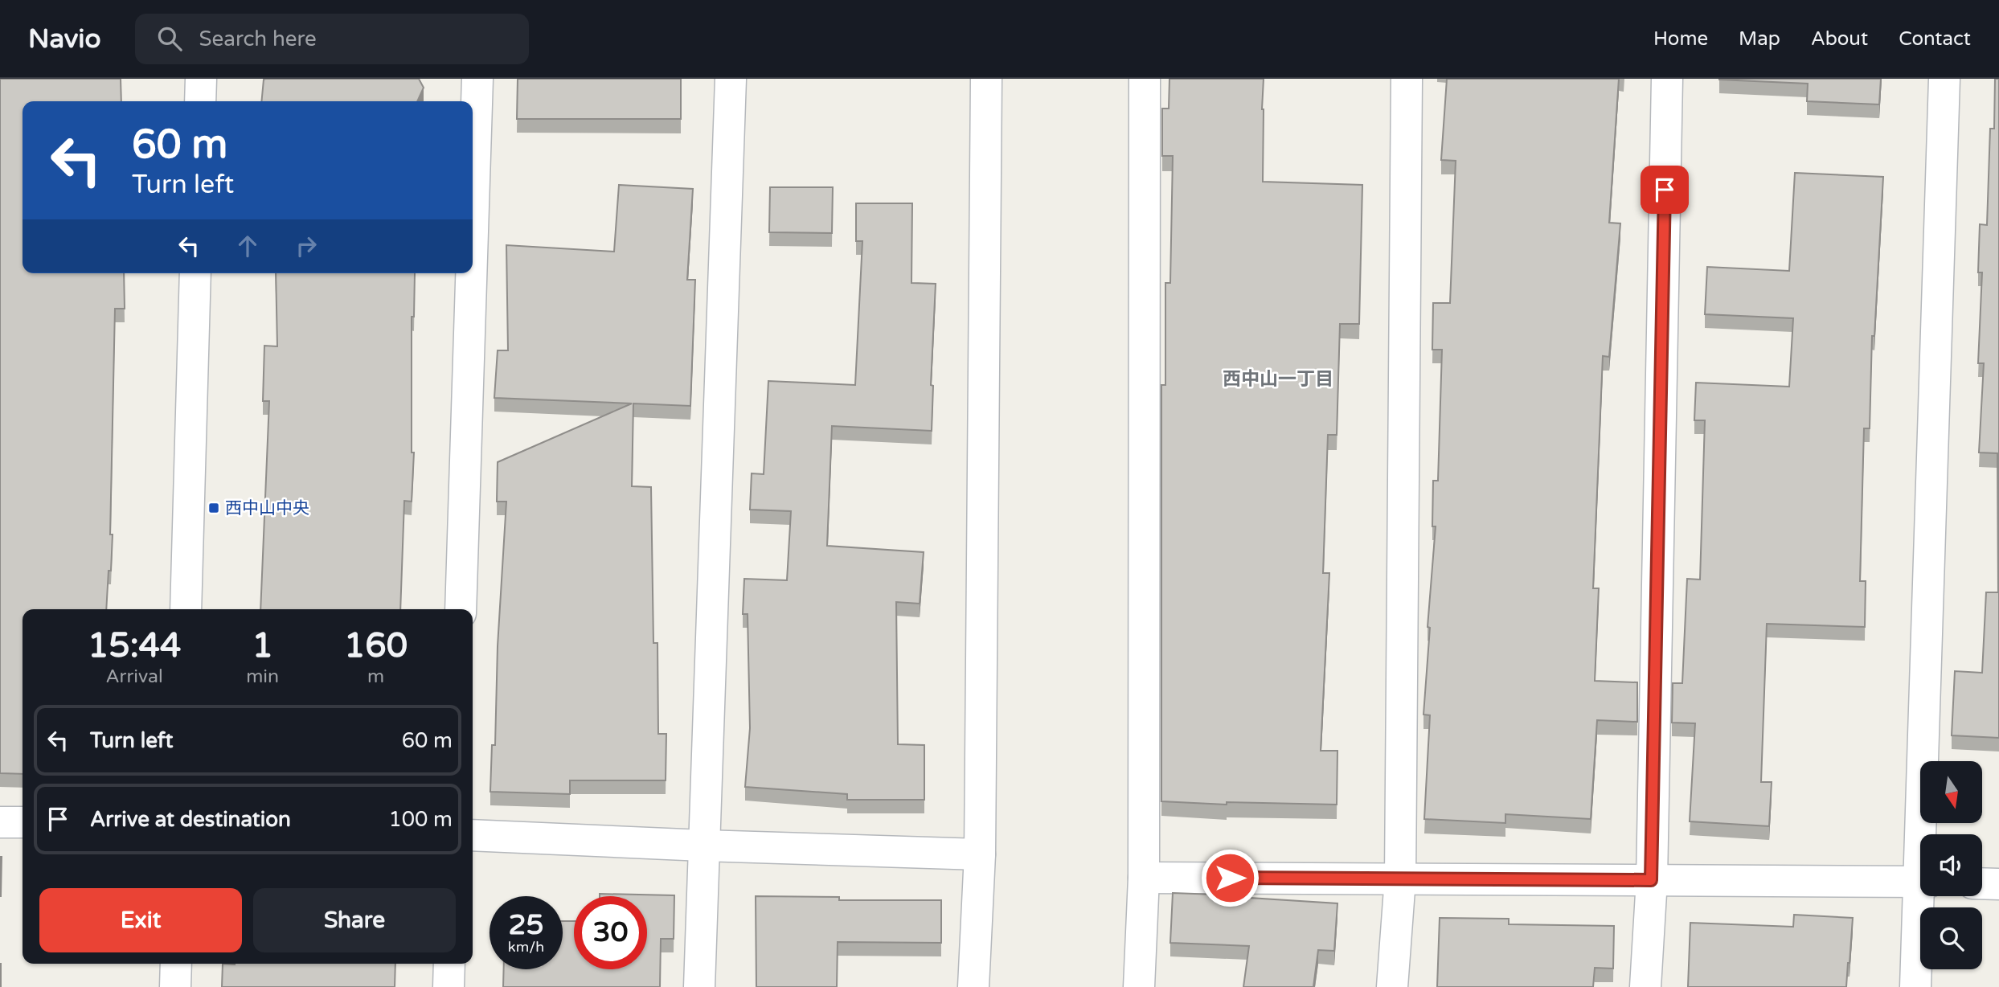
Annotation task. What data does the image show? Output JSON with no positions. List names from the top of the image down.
{
  "districts": ["西中山一丁目"],
  "places": {
    "transit": ["西中山中央"]
  },
  "north": "bottom",
  "page": {
    "header": "Navio",
    "search": "Search here",
    "nav": [
      "Home",
      "Map",
      "About",
      "Contact"
    ],
    "turn": ["60 m", "Turn left"],
    "eta": [
      "15:44",
      "Arrival",
      "1",
      "min",
      "160",
      "m"
    ],
    "list": [
      {
        "name": "Turn left",
        "value": "60 m"
      },
      {
        "name": "Arrive at destination",
        "value": "100 m"
      }
    ],
    "buttons": ["Exit", "Share"],
    "speed": "25 km/h",
    "limit": "30"
  }
}
